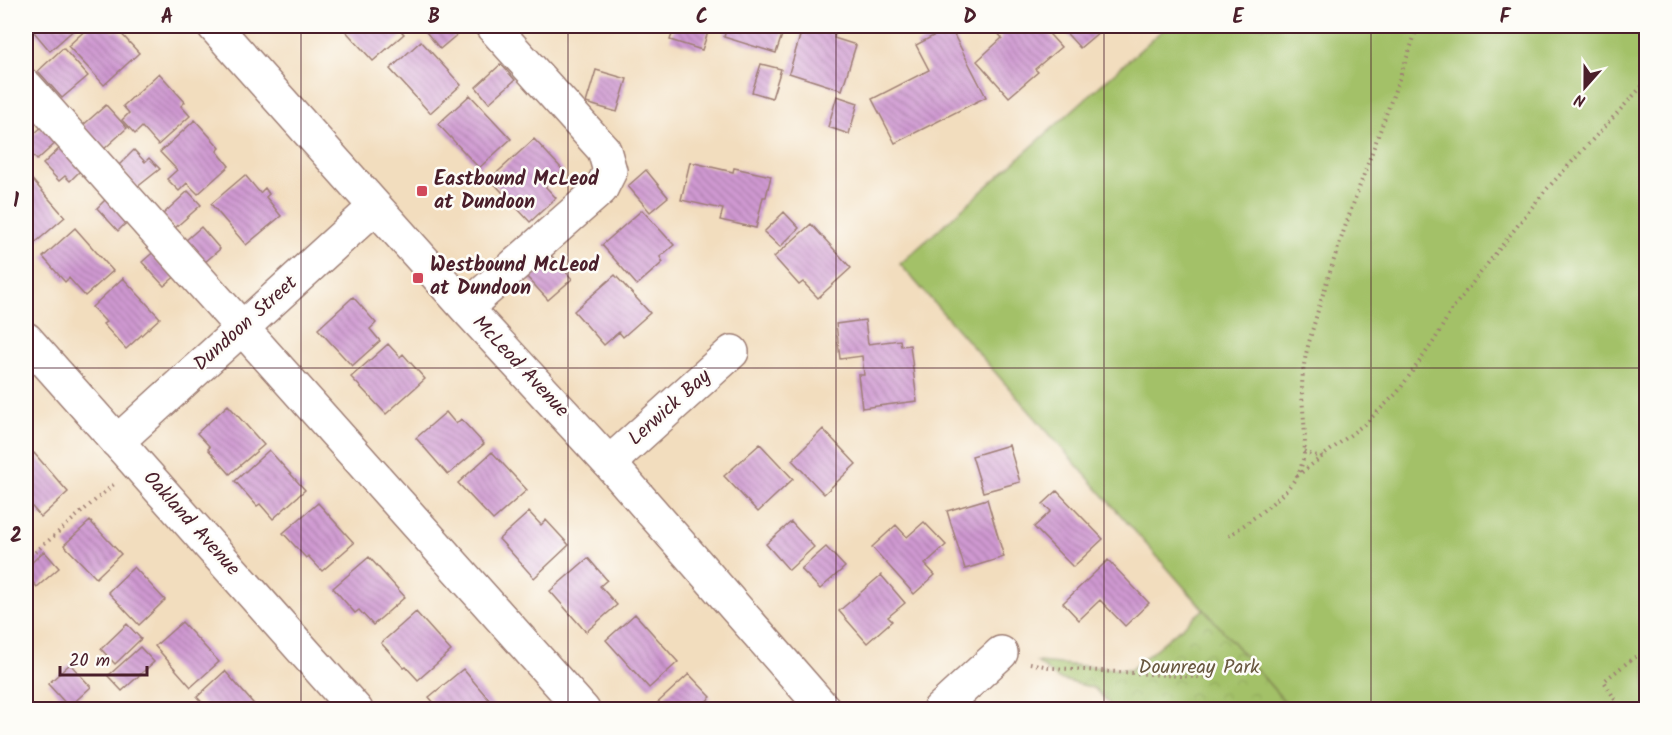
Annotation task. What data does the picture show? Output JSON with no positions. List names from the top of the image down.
{
  "streets": {
    "street": [
      "Dundoon Street",
      "McLeod Avenue",
      "Lerwick Bay",
      "Oakland Avenue"
    ]
  },
  "crossings": [
    ["Dundoon Street", "McLeod Avenue"],
    ["Dundoon Street", "Oakland Avenue"],
    ["McLeod Avenue", "Lerwick Bay"]
  ],
  "parks": ["Dounreay Park"],
  "places": {
    "transit": ["Eastbound McLeod at Dundoon", "Westbound McLeod at Dundoon"]
  },
  "scale_bar": "20 m",
  "north": "bottom",
  "grid": {
    "columns": [
      "A",
      "B",
      "C",
      "D",
      "E",
      "F"
    ],
    "rows": ["1", "2"]
  }
}
